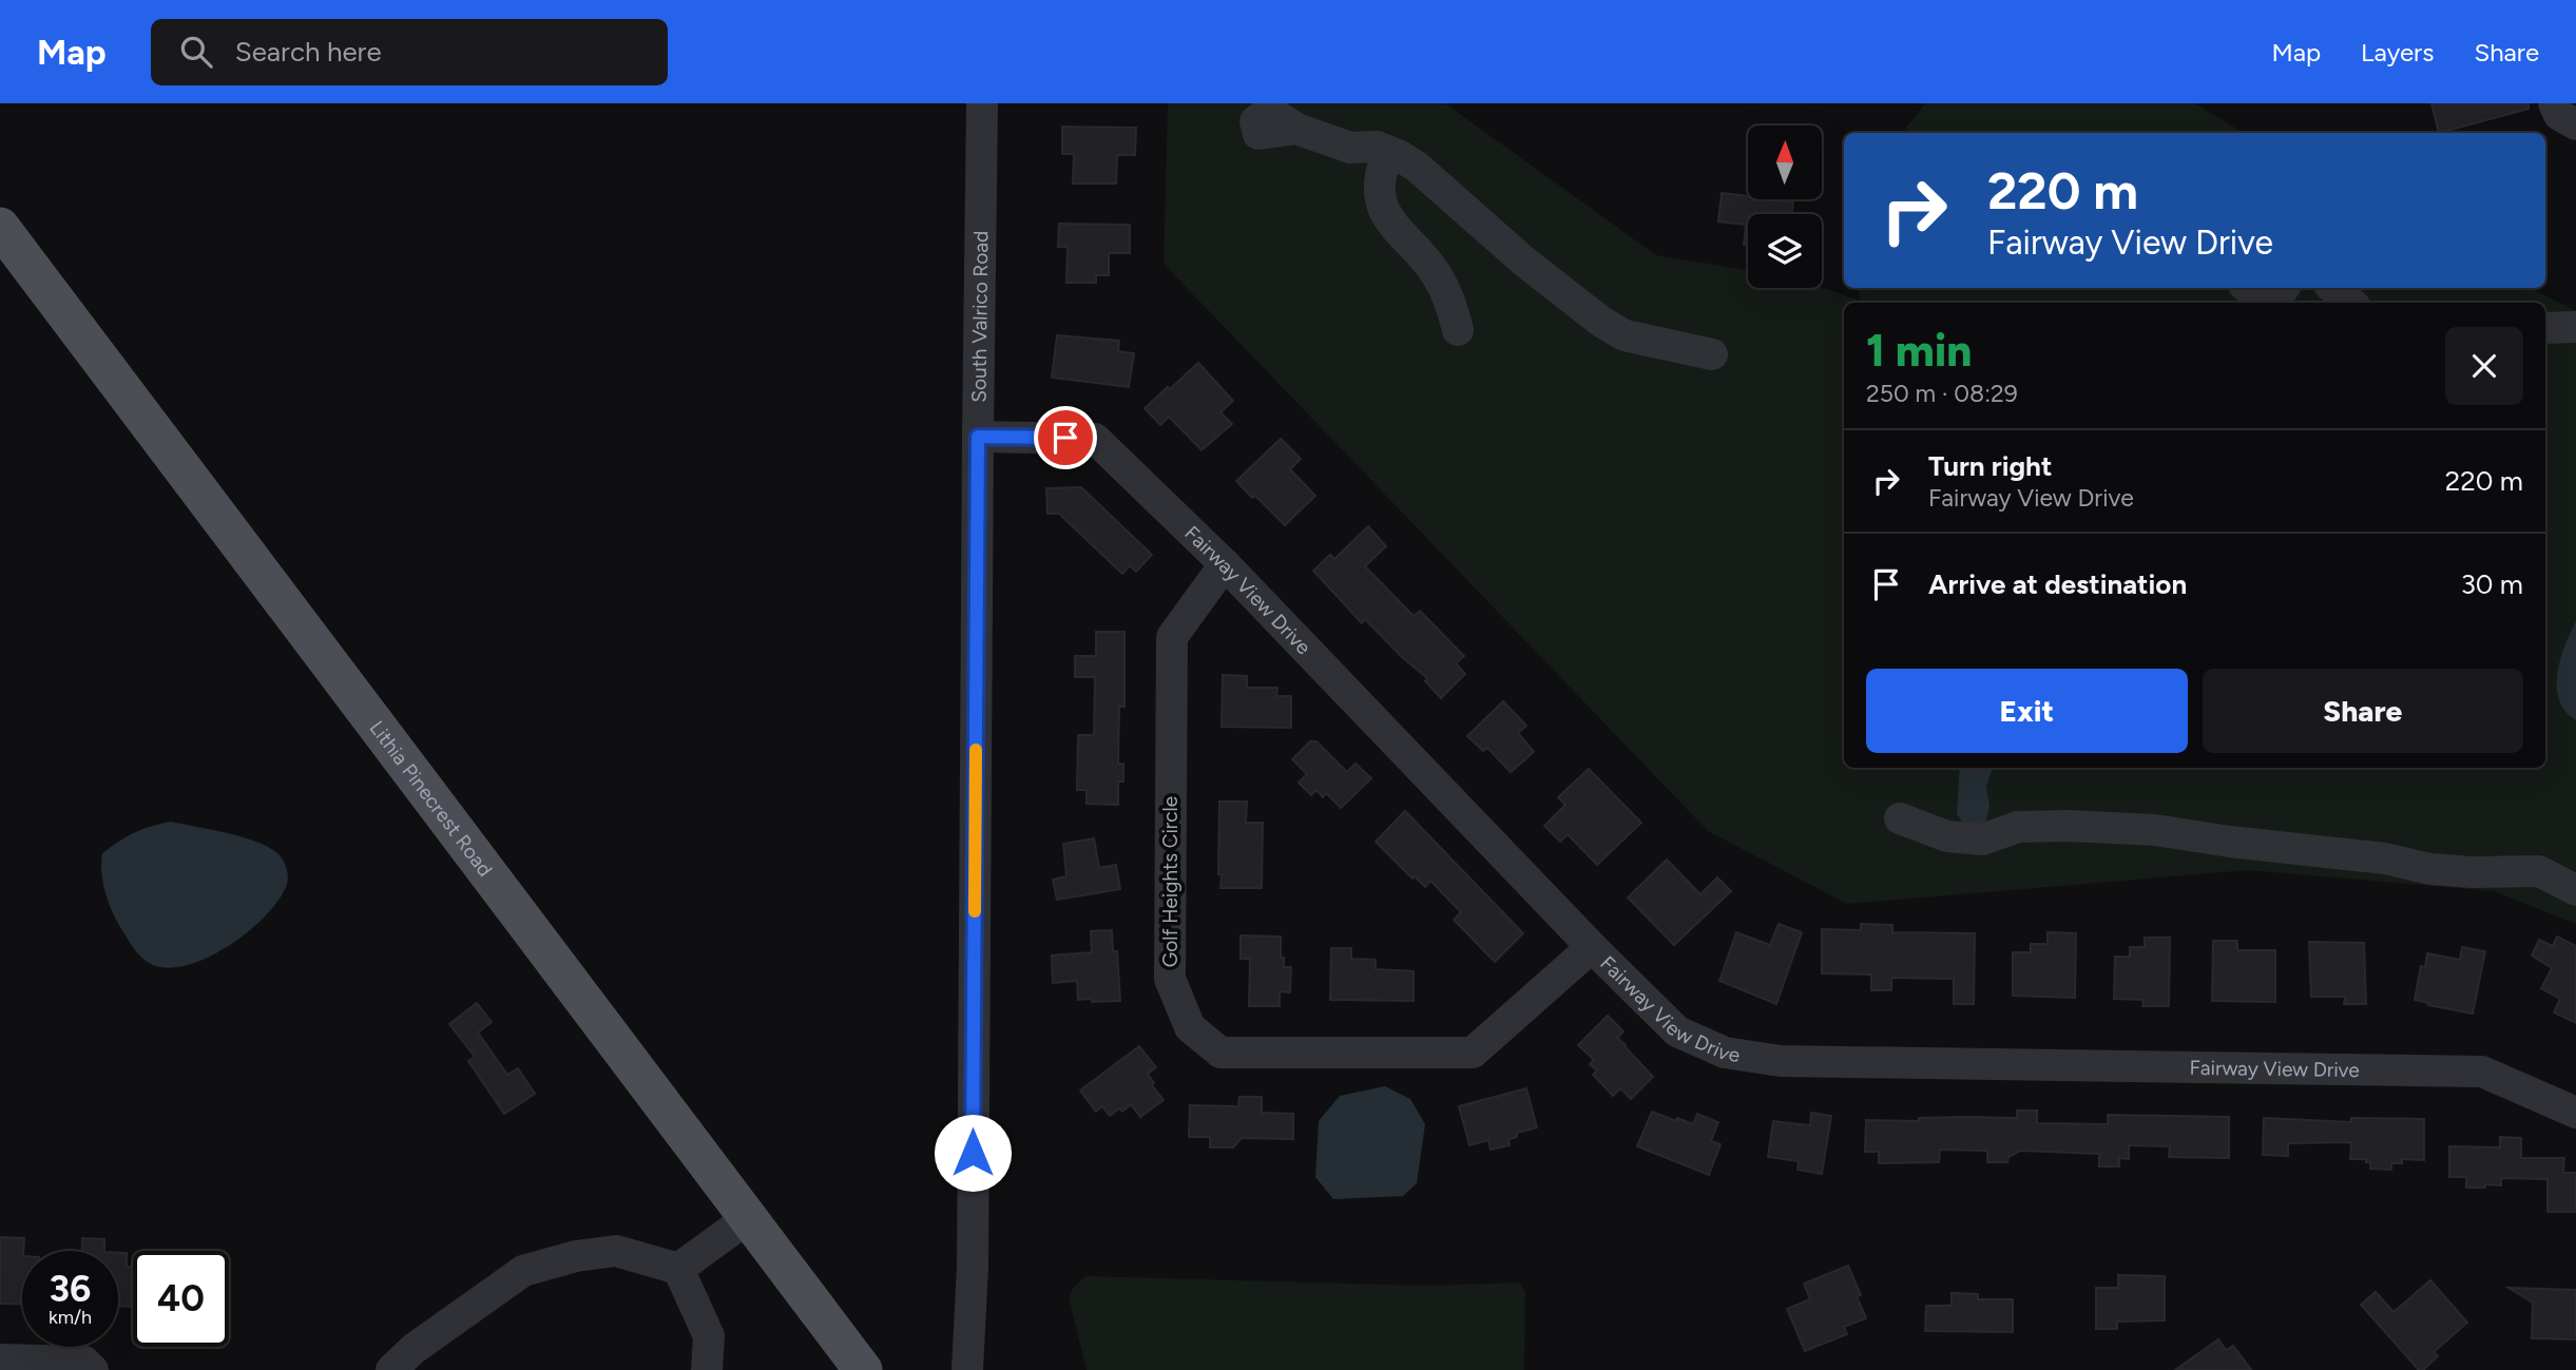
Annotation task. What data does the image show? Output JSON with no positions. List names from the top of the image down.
{
  "streets": {
    "main road": ["Lithia Pinecrest Road"],
    "street": ["South Valrico Road", "Fairway View Drive", "Golf Heights Circle"]
  },
  "crossings": [
    ["South Valrico Road", "Fairway View Drive"],
    ["Fairway View Drive", "Golf Heights Circle"]
  ],
  "north": "top",
  "page": {
    "header": "Map",
    "search": "Search here",
    "nav": ["Map", "Layers", "Share"],
    "turn": ["220 m", "Fairway View Drive"],
    "heading": ["1 min", "250 m · 08:29"],
    "list": [
      {
        "name": "Turn right",
        "note": "Fairway View Drive",
        "value": "220 m"
      },
      {
        "name": "Arrive at destination",
        "value": "30 m"
      }
    ],
    "buttons": ["Exit", "Share"],
    "speed": "36 km/h",
    "limit": "40"
  }
}
